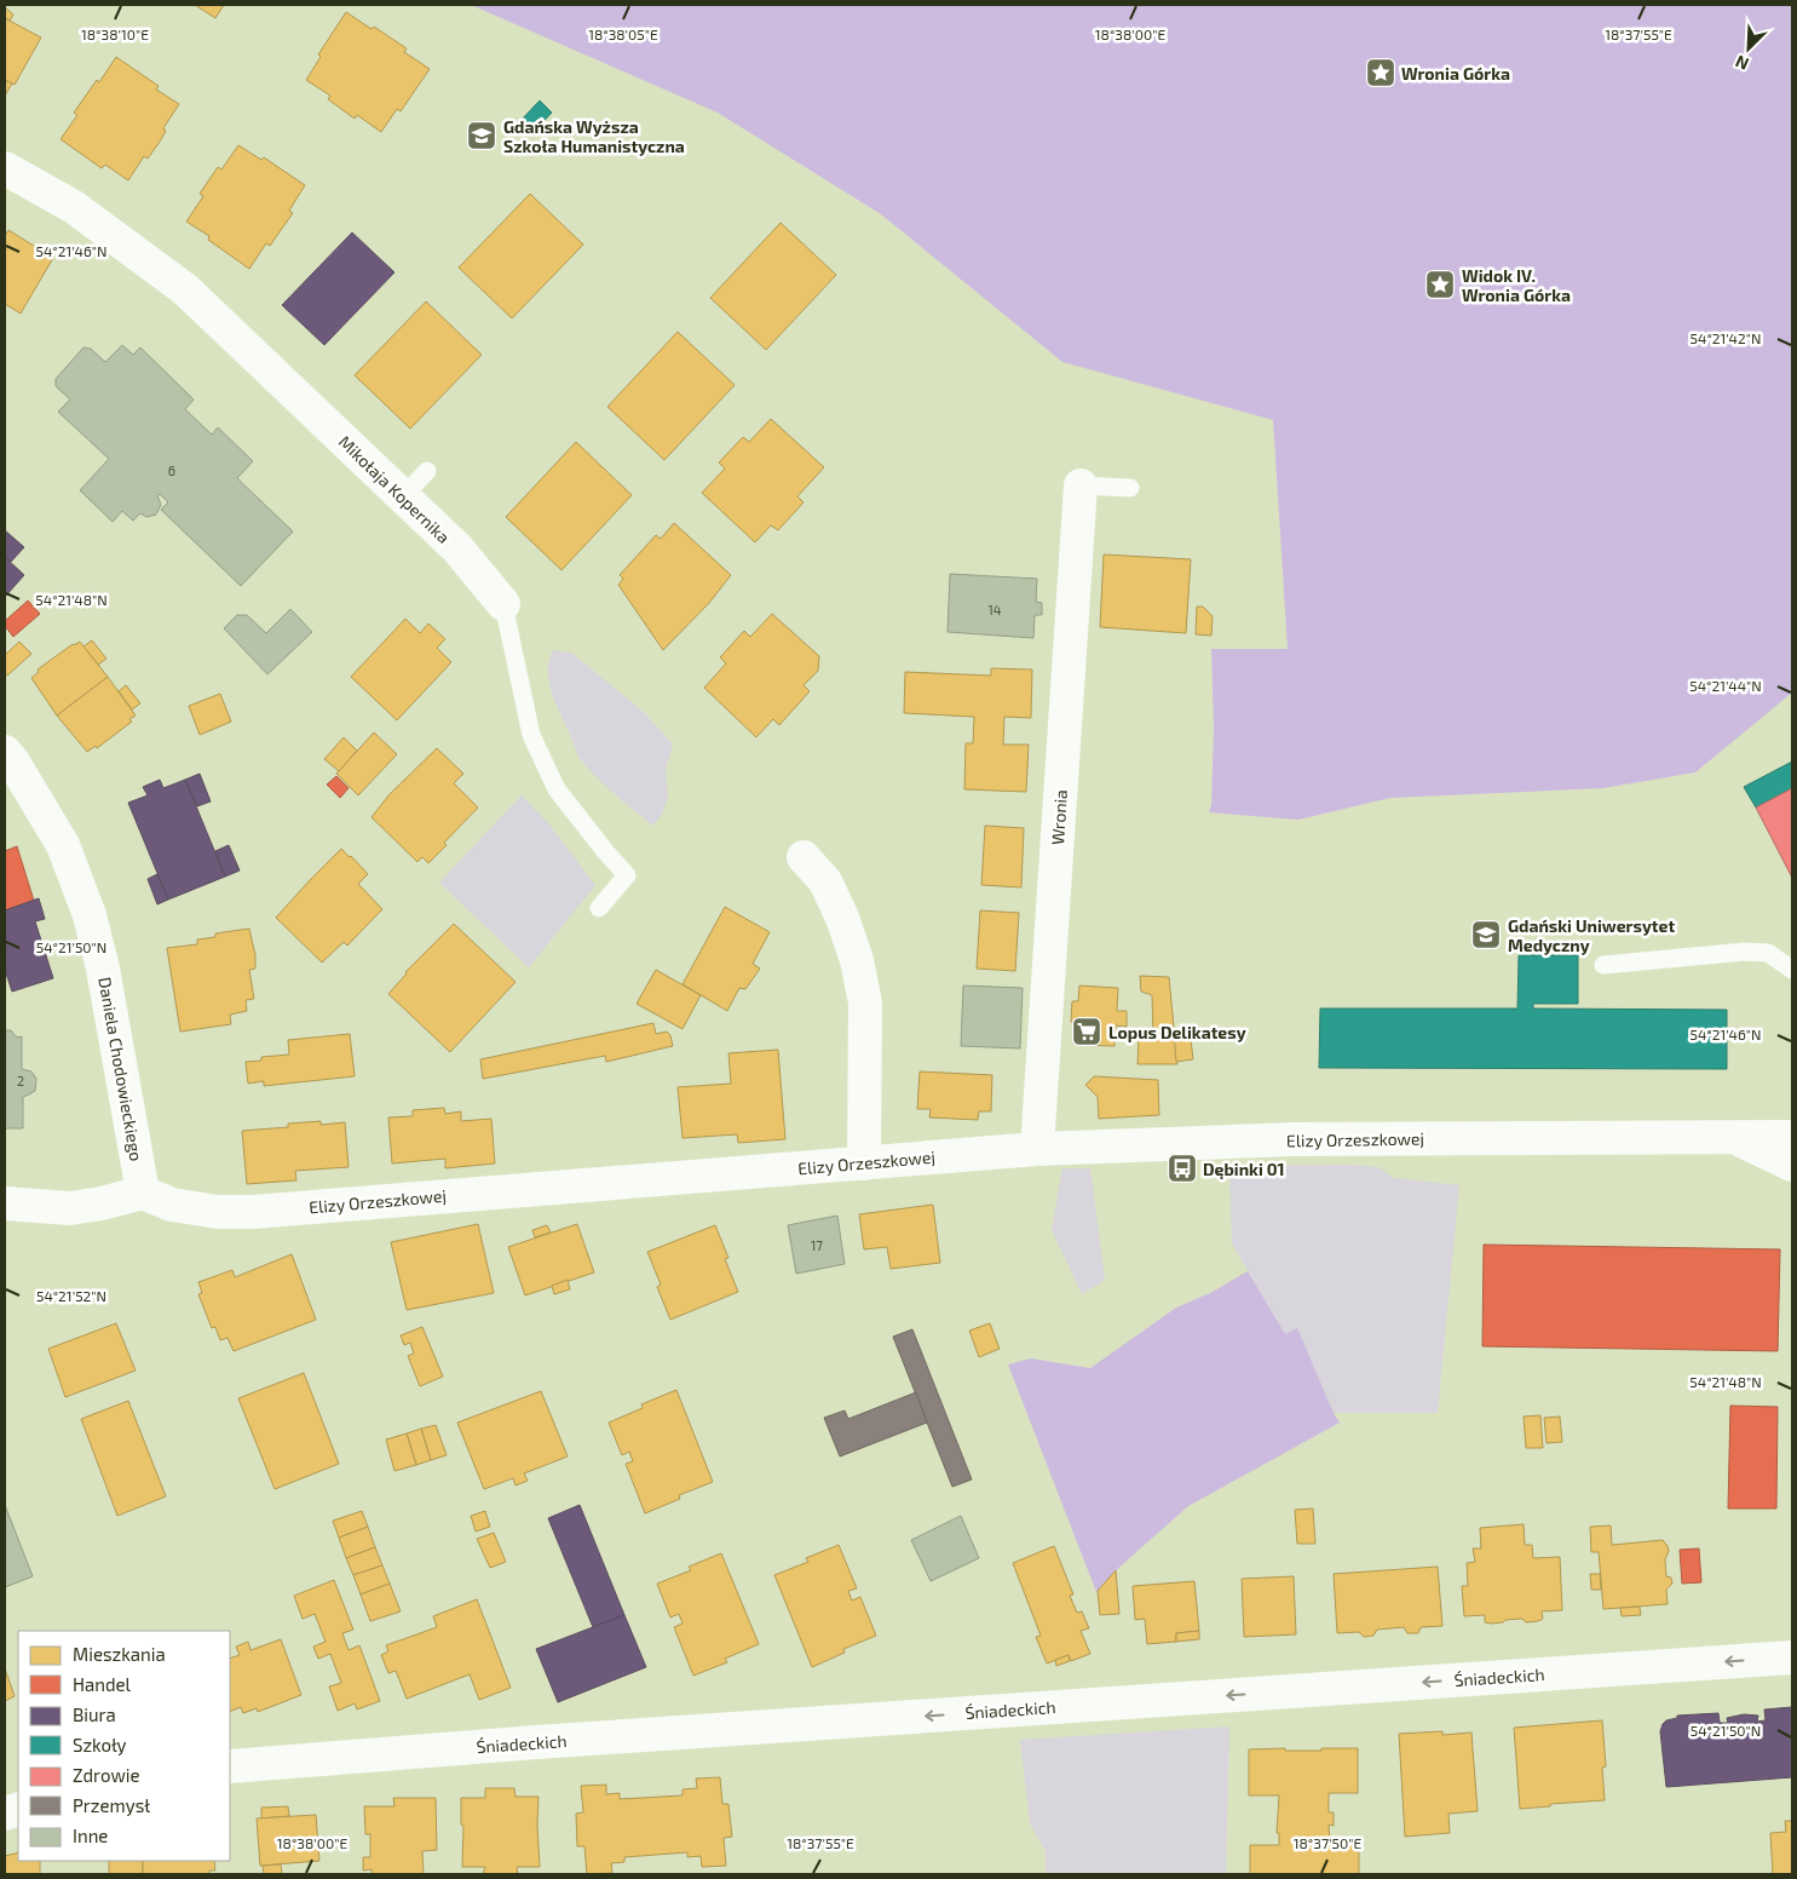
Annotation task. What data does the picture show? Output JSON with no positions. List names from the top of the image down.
{
  "streets": {
    "street": [
      "Mikołaja Kopernika",
      "Wronia",
      "Daniela Chodowieckiego",
      "Elizy Orzeszkowej",
      "Śniadeckich"
    ]
  },
  "crossings": [
    ["Wronia", "Elizy Orzeszkowej"],
    ["Daniela Chodowieckiego", "Elizy Orzeszkowej"]
  ],
  "one_way": ["Śniadeckich"],
  "places": {
    "place": ["Wronia Górka", "Widok IV. Wronia Górka"],
    "school or university": ["Gdańska Wyższa Szkoła Humanistyczna", "Gdański Uniwersytet Medyczny"],
    "supermarket": ["Lopus Delikatesy"],
    "bus stop": ["Dębinki 01"]
  },
  "house_numbers": [
    "6",
    "14",
    "2",
    "17"
  ],
  "legend": [
    "Mieszkania",
    "Handel",
    "Biura",
    "Szkoły",
    "Zdrowie",
    "Przemysł",
    "Inne"
  ],
  "north": "bottom left",
  "coordinates": [
    "18°38'10\"E",
    "18°38'05\"E",
    "18°38'00\"E",
    "18°37'55\"E",
    "54°21'46\"N",
    "54°21'42\"N",
    "54°21'48\"N",
    "54°21'44\"N",
    "54°21'50\"N",
    "54°21'52\"N",
    "18°37'50\"E"
  ]
}
